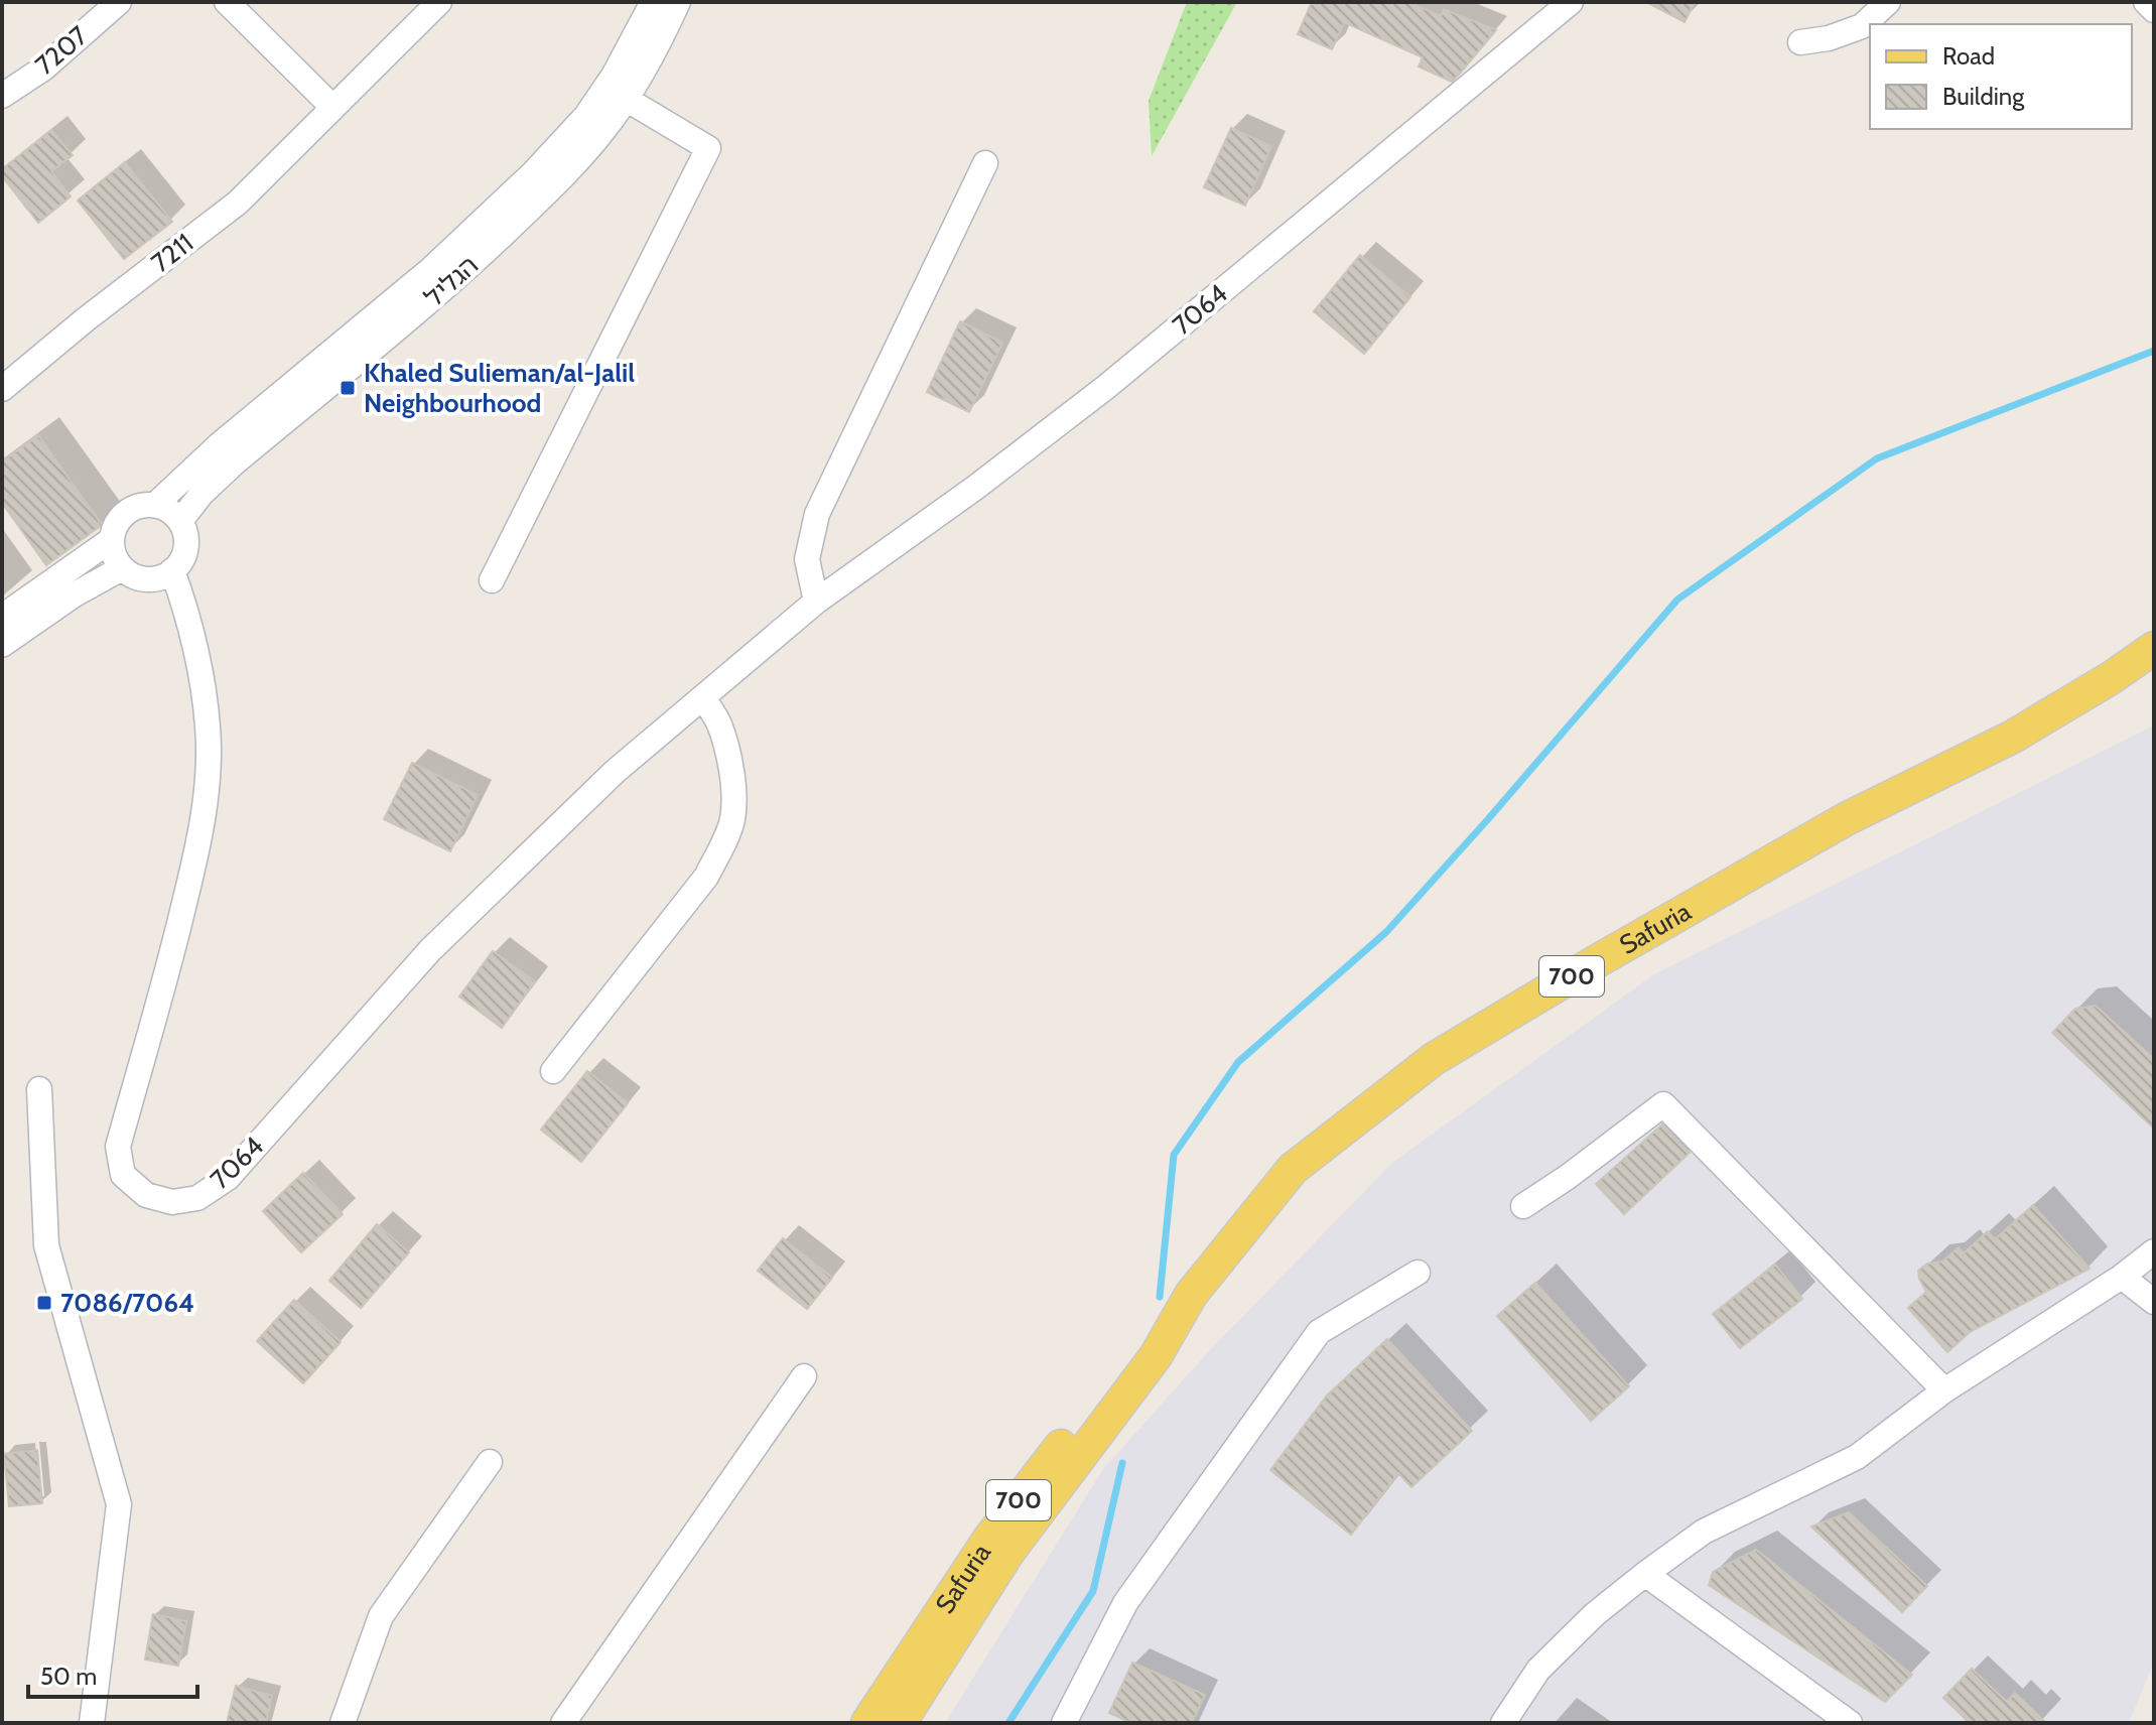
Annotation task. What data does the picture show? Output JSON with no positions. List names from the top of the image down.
{
  "streets": {
    "main road": ["Safuria", "700"],
    "street": [
      "7207",
      "7211",
      "הגליל",
      "7064"
    ]
  },
  "crossings": [
    ["הגליל", "7064"],
    ["Safuria", "700"]
  ],
  "places": {
    "transit": ["Khaled Sulieman/al-Jalil Neighbourhood", "7086/7064"]
  },
  "legend": ["Road", "Building"],
  "scale_bar": "50 m"
}
